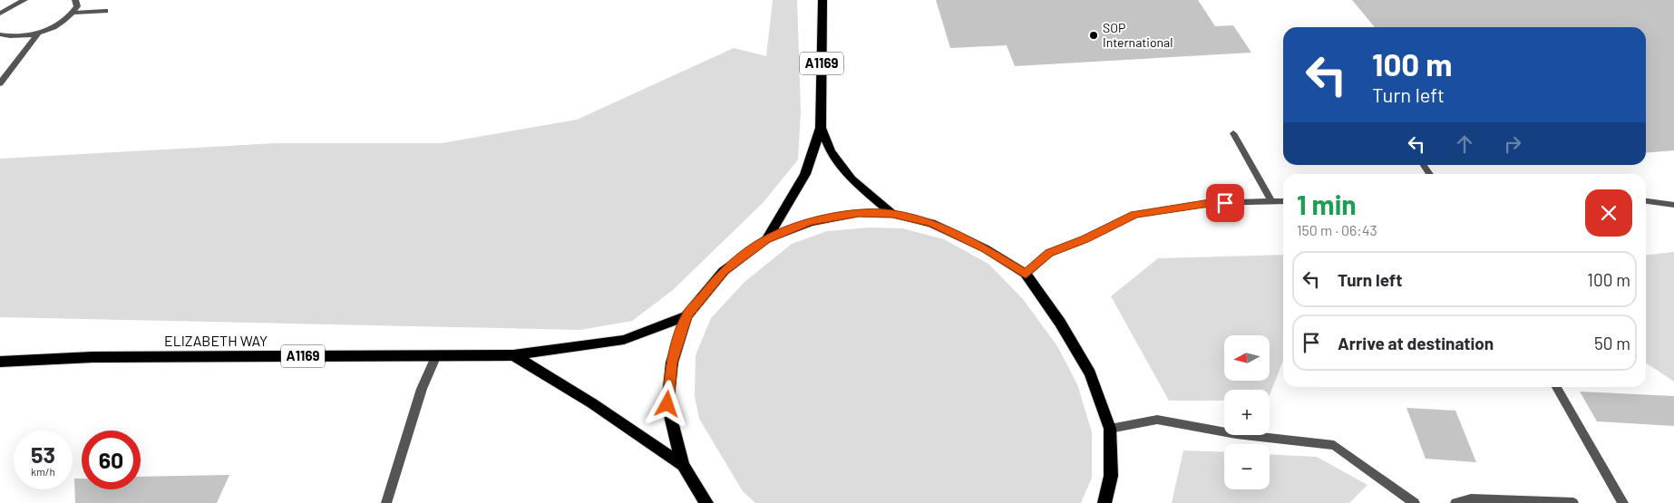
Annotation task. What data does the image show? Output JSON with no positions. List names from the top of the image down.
{
  "streets": {
    "main road": ["A1169", "ELIZABETH WAY"]
  },
  "places": ["SOP International"],
  "north": "left",
  "page": {
    "turn": ["100 m", "Turn left"],
    "heading": ["1 min", "150 m · 06:43"],
    "list": [
      {
        "name": "Turn left",
        "value": "100 m"
      },
      {
        "name": "Arrive at destination",
        "value": "50 m"
      }
    ],
    "map_buttons": ["+", "−"],
    "speed": "53 km/h",
    "limit": "60"
  }
}
